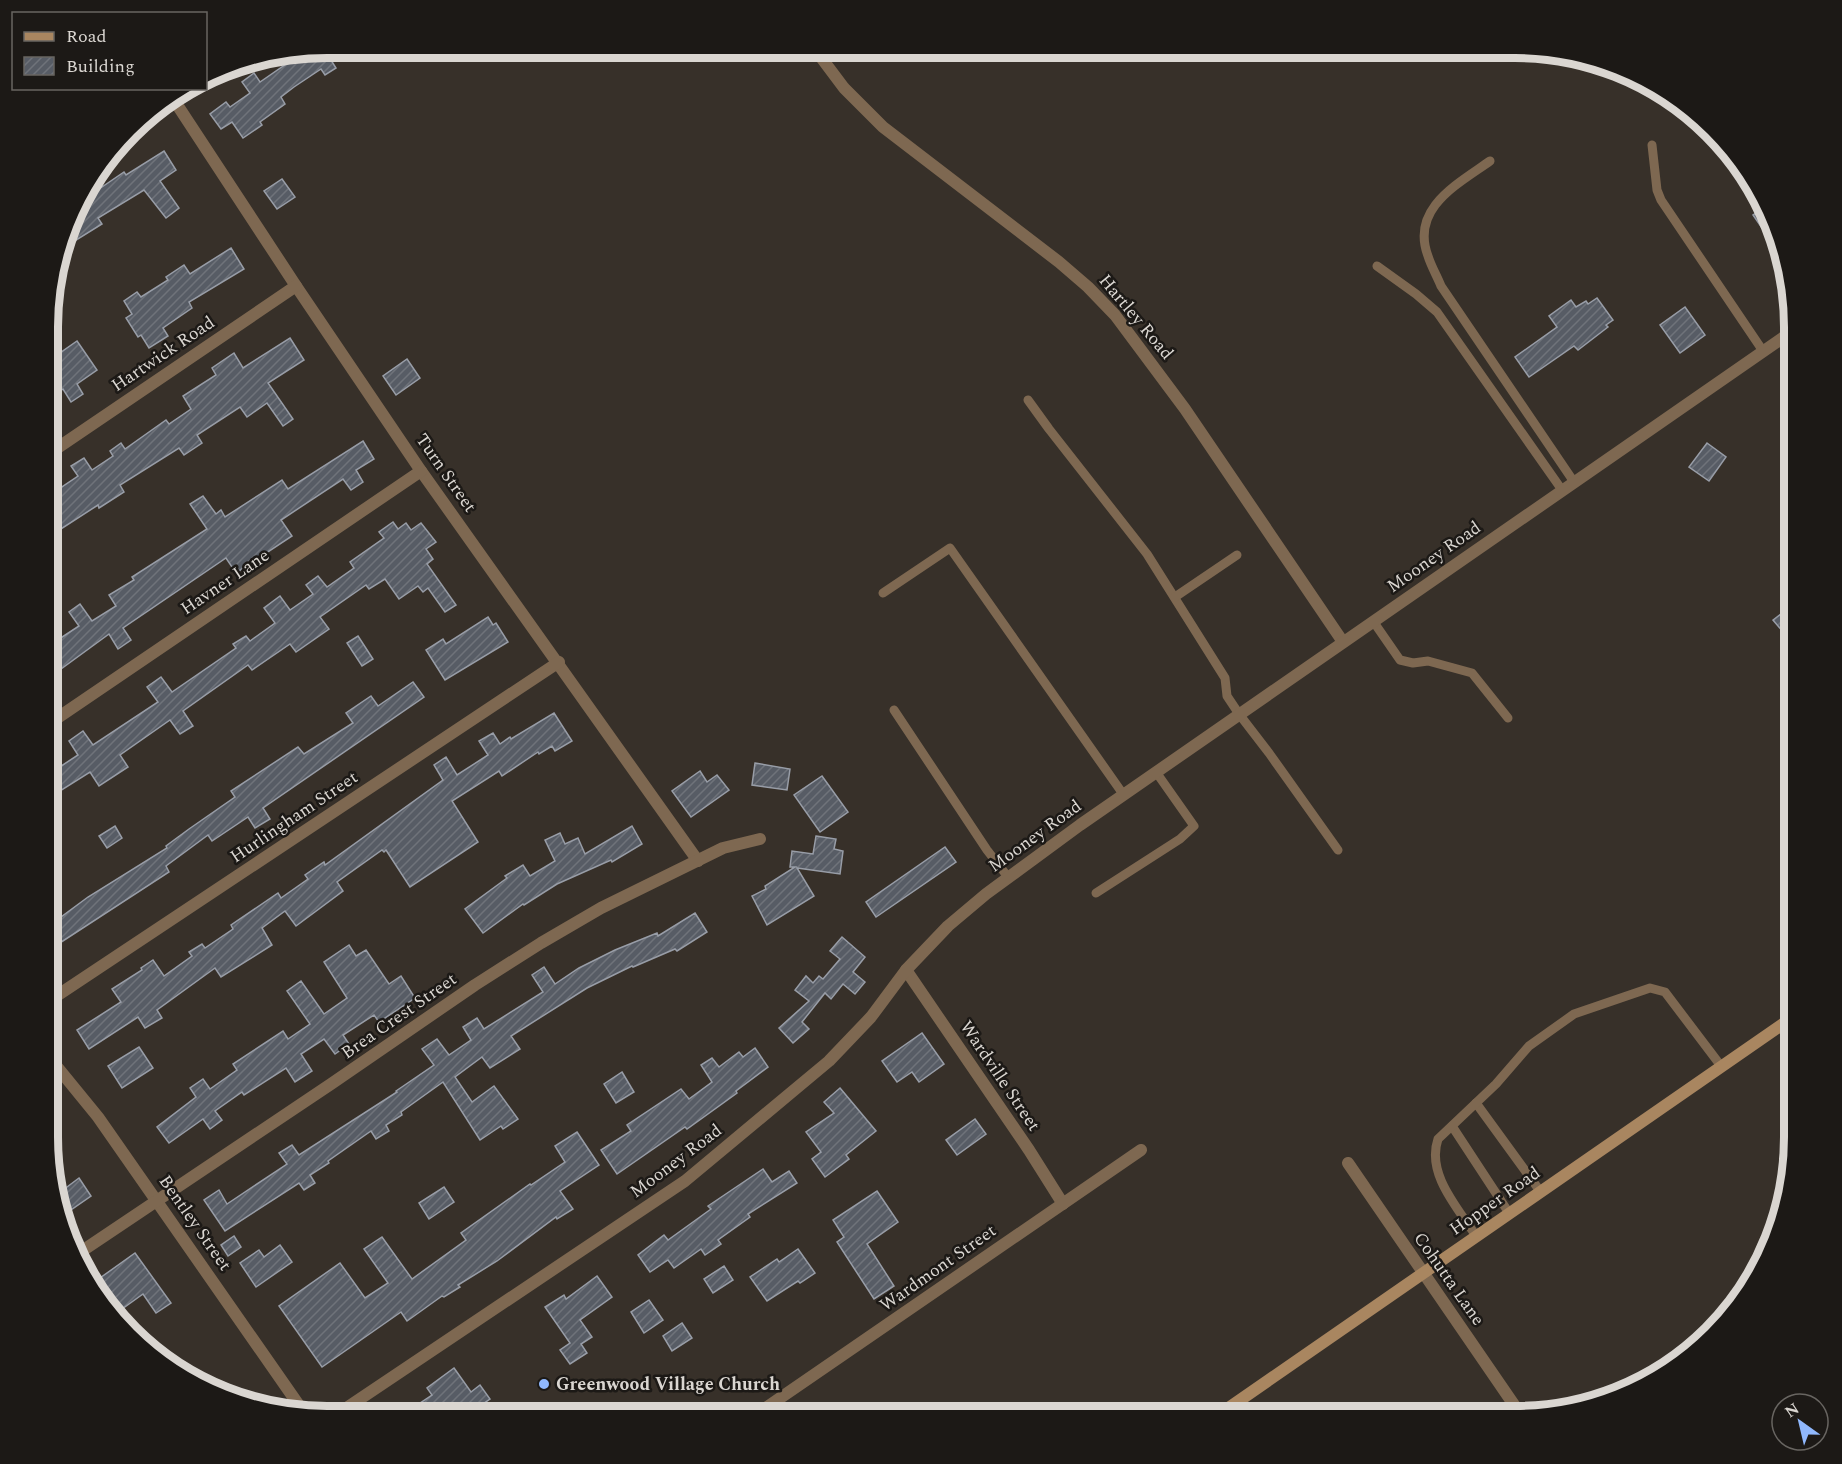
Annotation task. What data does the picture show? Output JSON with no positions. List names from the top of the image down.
{
  "streets": {
    "main road": ["Hopper Road"],
    "street": [
      "Hartley Road",
      "Hartwick Road",
      "Turn Street",
      "Mooney Road",
      "Havner Lane",
      "Hurlingham Street",
      "Brea Crest Street",
      "Wardville Street",
      "Bentley Street",
      "Wardmont Street",
      "Cohutta Lane"
    ]
  },
  "crossings": [
    ["Hartley Road", "Mooney Road"],
    ["Hartwick Road", "Turn Street"],
    ["Turn Street", "Havner Lane"],
    ["Turn Street", "Hurlingham Street"],
    ["Turn Street", "Brea Crest Street"],
    ["Mooney Road", "Wardville Street"],
    ["Brea Crest Street", "Bentley Street"],
    ["Wardville Street", "Wardmont Street"],
    ["Hopper Road", "Cohutta Lane"]
  ],
  "places": ["Greenwood Village Church"],
  "legend": ["Road", "Building"],
  "north": "top left"
}
